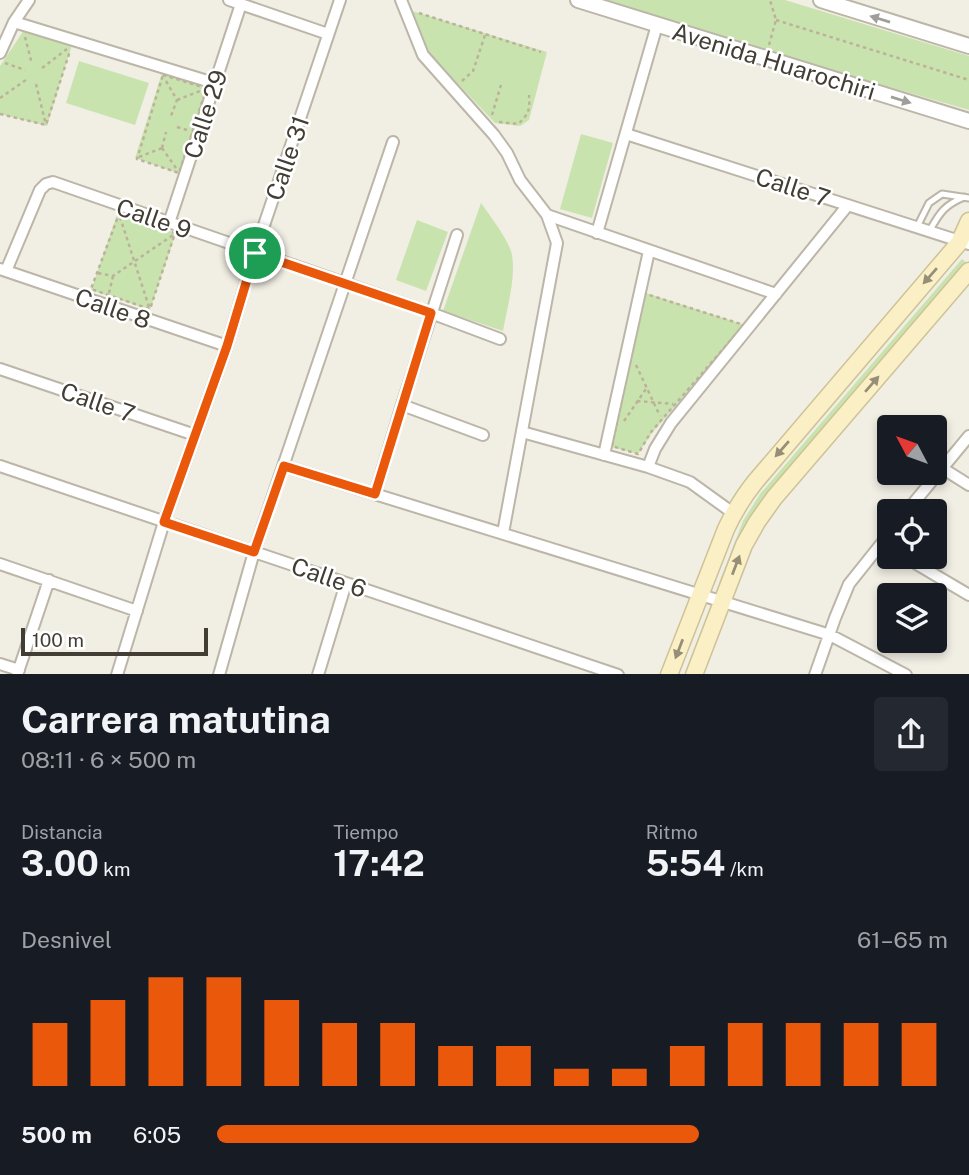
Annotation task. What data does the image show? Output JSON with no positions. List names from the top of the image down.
{
  "streets": {
    "street": [
      "Avenida Huarochiri",
      "Calle 29",
      "Calle 31",
      "Calle 7",
      "Calle 9",
      "Calle 8",
      "Calle 6"
    ]
  },
  "crossings": [
    ["Calle 29", "Calle 9"],
    ["Calle 31", "Calle 7"],
    ["Calle 31", "Calle 9"],
    ["Calle 31", "Calle 8"],
    ["Calle 31", "Calle 6"],
    ["Calle 9", "Calle 8"]
  ],
  "scale_bar": "100 m",
  "north": "top left",
  "page": {
    "scale": "100 m",
    "heading": ["Carrera matutina", "08:11 · 6 × 500 m"],
    "stats": [
      ["Distancia", "3.00 km"],
      ["Tiempo", "17:42"],
      ["Ritmo", "5:54 /km"]
    ],
    "chart": ["Desnivel", "61–65 m"],
    "list": [
      {
        "name": "500 m",
        "note": "6:05"
      }
    ]
  }
}
